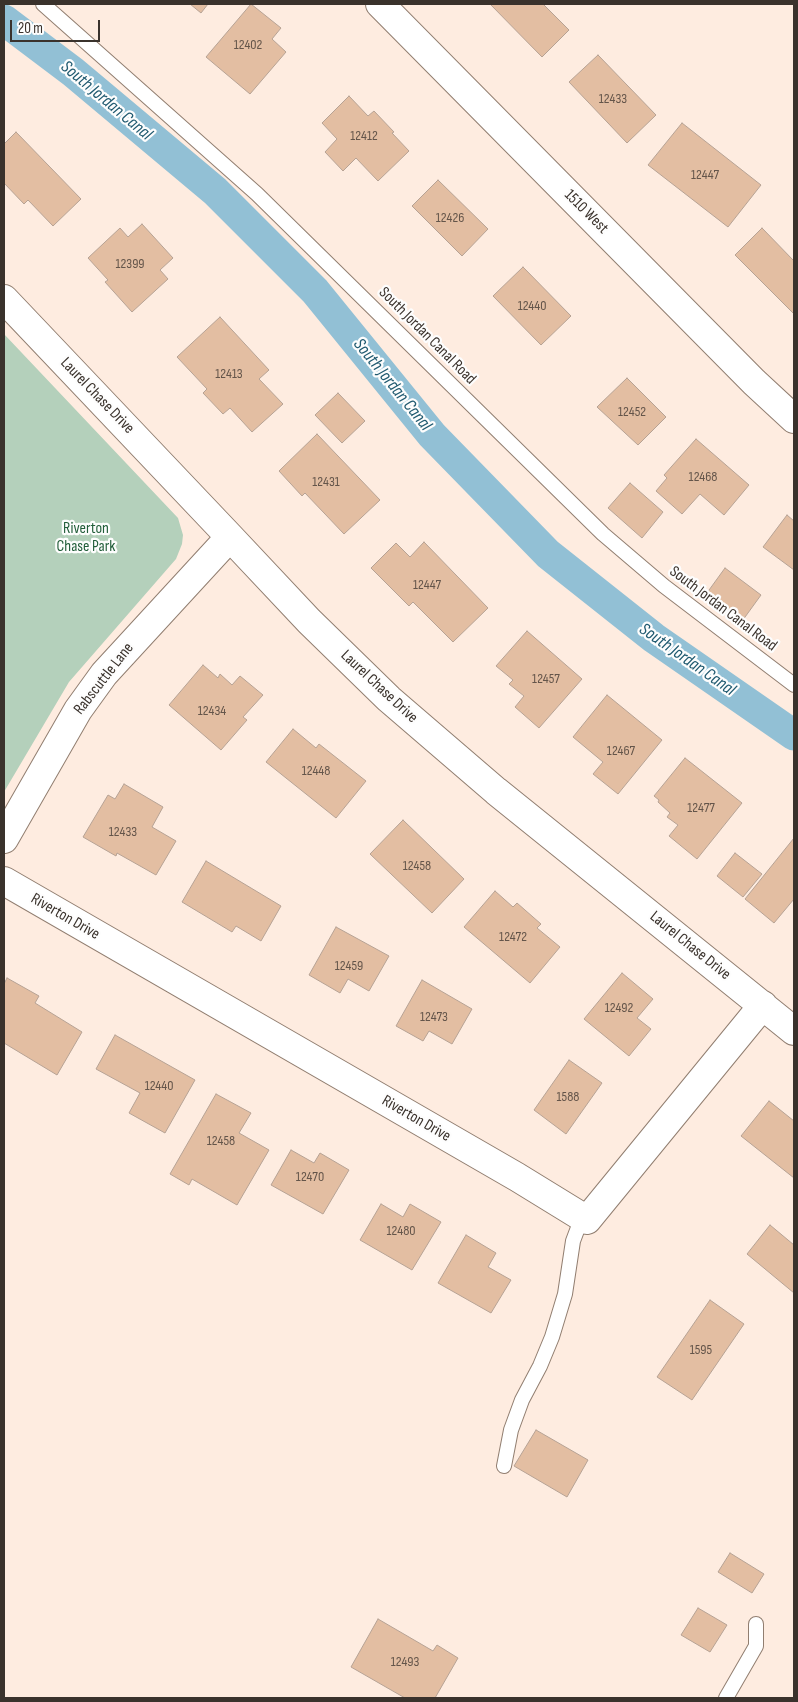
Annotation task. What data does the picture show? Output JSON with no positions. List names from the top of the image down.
{
  "streets": {
    "street": [
      "1510 West",
      "Laurel Chase Drive",
      "Rabscuttle Lane",
      "Riverton Drive"
    ],
    "lane": ["South Jordan Canal Road"]
  },
  "crossings": [
    ["Laurel Chase Drive", "Rabscuttle Lane"]
  ],
  "water": ["South Jordan Canal"],
  "parks": ["Riverton Chase Park"],
  "house_numbers": [
    "12402",
    "12433",
    "12412",
    "12447",
    "12426",
    "12399",
    "12440",
    "12413",
    "12452",
    "12468",
    "12431",
    "12447",
    "12457",
    "12434",
    "12467",
    "12448",
    "12477",
    "12433",
    "12458",
    "12472",
    "12459",
    "12492",
    "12473",
    "12440",
    "1588",
    "12458",
    "12470",
    "12480",
    "1595",
    "12493"
  ],
  "scale_bar": "20 m"
}
